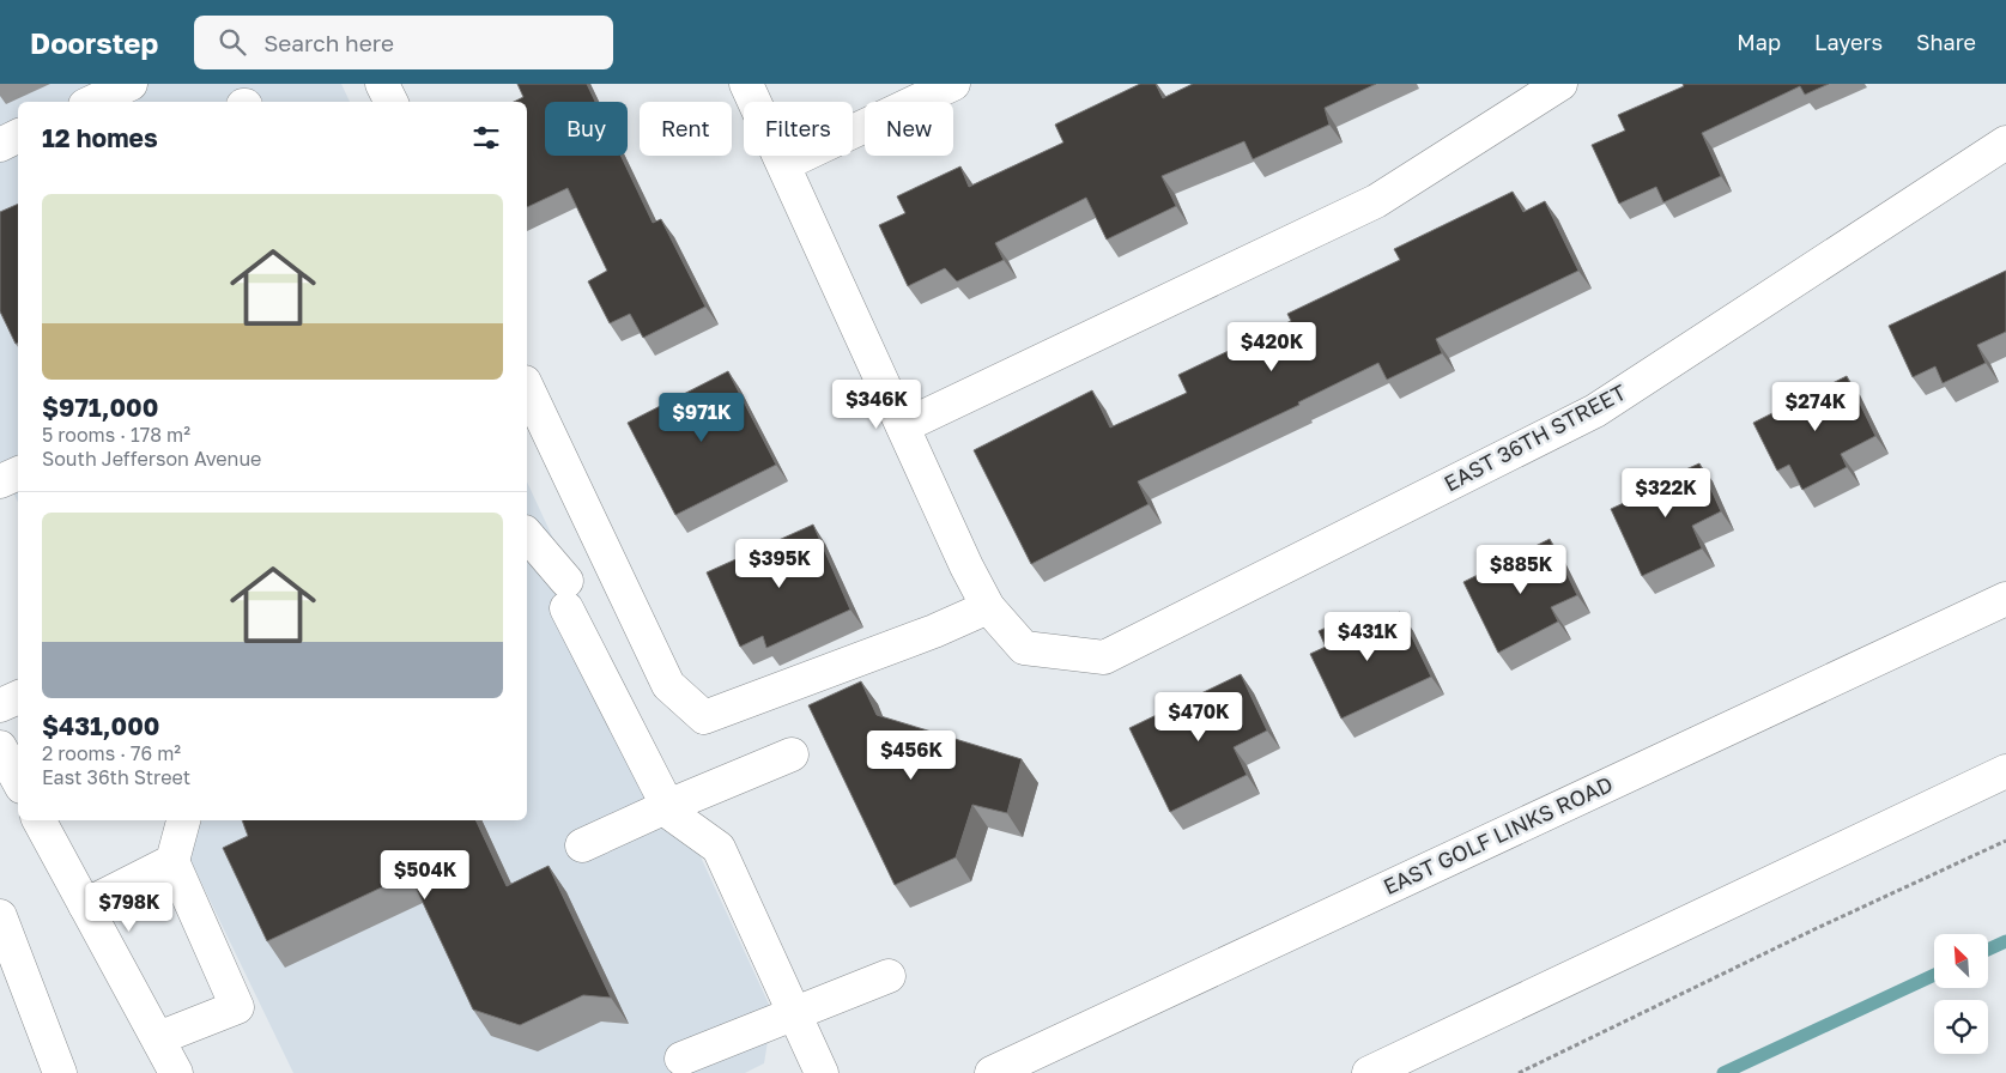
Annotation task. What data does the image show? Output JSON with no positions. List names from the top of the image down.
{
  "streets": {
    "main road": ["EAST 36TH STREET", "EAST GOLF LINKS ROAD"]
  },
  "north": "top left",
  "page": {
    "header": "Doorstep",
    "search": "Search here",
    "nav": ["Map", "Layers", "Share"],
    "chip": [
      "Buy",
      "Rent",
      "Filters",
      "New"
    ],
    "heading": "12 homes",
    "list": [
      {
        "name": "$971,000",
        "note": "5 rooms · 178 m² · South Jefferson Avenue"
      },
      {
        "name": "$431,000",
        "note": "2 rooms · 76 m² · East 36th Street"
      }
    ],
    "price": [
      "$420K",
      "$346K",
      "$274K",
      "$971K",
      "$322K",
      "$395K",
      "$885K",
      "$431K",
      "$470K",
      "$456K",
      "$504K",
      "$798K"
    ]
  }
}
